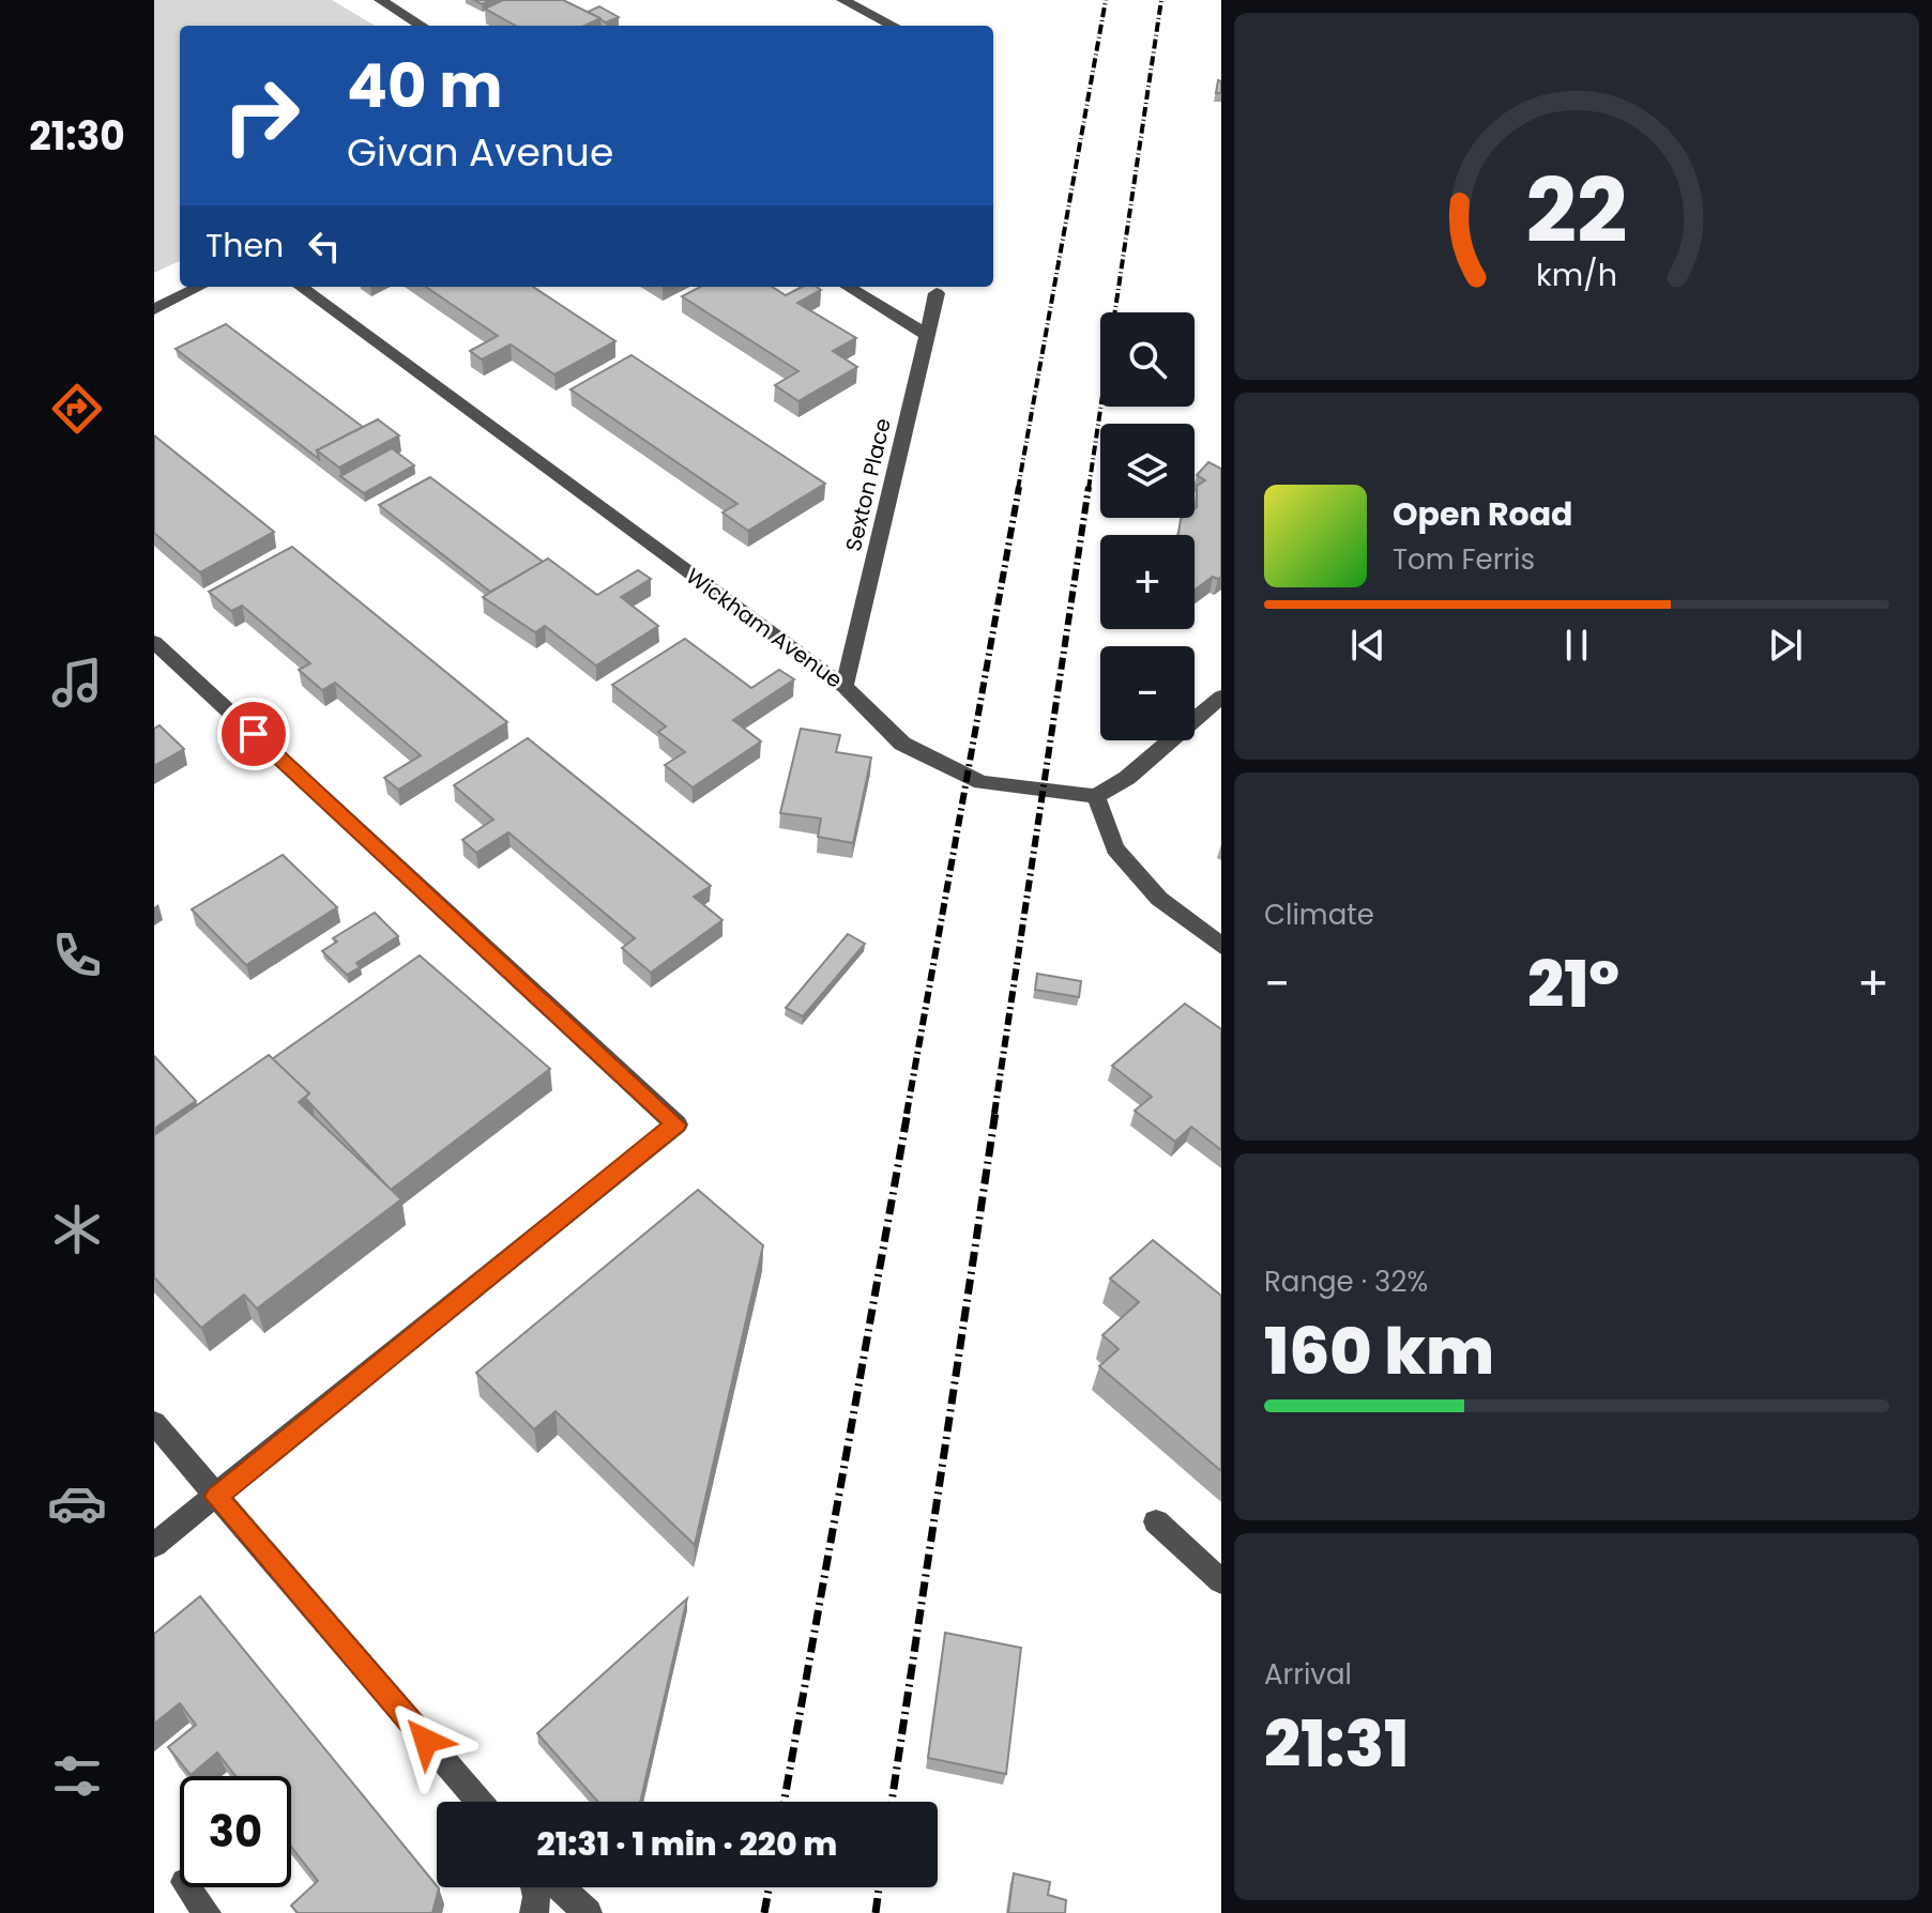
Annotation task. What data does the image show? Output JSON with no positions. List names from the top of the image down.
{
  "streets": {
    "street": ["Sexton Place", "Wickham Avenue"]
  },
  "crossings": [
    ["Sexton Place", "Wickham Avenue"]
  ],
  "page": {
    "tabs": "21:30",
    "turn": ["40 m", "Givan Avenue"],
    "then": "Then",
    "map_buttons": ["+", "−"],
    "song": ["Open Road", "Tom Ferris"],
    "tile": [
      "Climate",
      ["Range · 32%", "160 km"],
      ["Arrival", "21:31"]
    ],
    "heat": ["−", "21°", "+"],
    "limit": "30",
    "trip": "21:31 · 1 min · 220 m",
    "gauge": ["22", "km/h"]
  }
}
